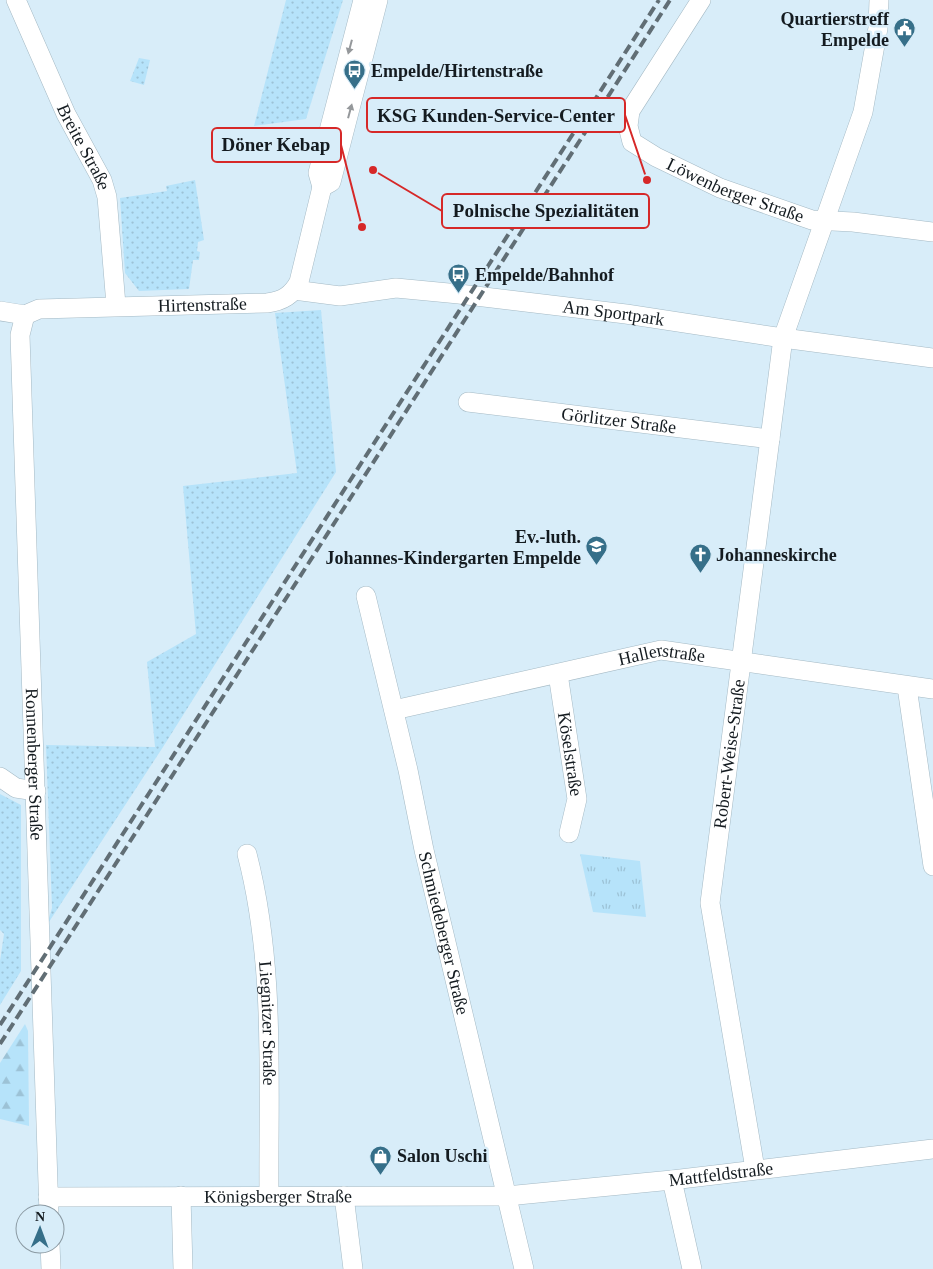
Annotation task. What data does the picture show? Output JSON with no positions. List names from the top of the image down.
{
  "streets": {
    "street": [
      "Breite Straße",
      "Löwenberger Straße",
      "Hirtenstraße",
      "Am Sportpark",
      "Görlitzer Straße",
      "Hallerstraße",
      "Köselstraße",
      "Robert-Weise-Straße",
      "Ronnenberger Straße",
      "Schmiedeberger Straße",
      "Liegnitzer Straße",
      "Mattfeldstraße",
      "Königsberger Straße"
    ]
  },
  "crossings": [
    ["Breite Straße", "Hirtenstraße"],
    ["Löwenberger Straße", "Am Sportpark"],
    ["Löwenberger Straße", "Robert-Weise-Straße"],
    ["Hirtenstraße", "Am Sportpark"],
    ["Hirtenstraße", "Ronnenberger Straße"],
    ["Am Sportpark", "Robert-Weise-Straße"],
    ["Görlitzer Straße", "Robert-Weise-Straße"],
    ["Hallerstraße", "Köselstraße"],
    ["Hallerstraße", "Robert-Weise-Straße"],
    ["Hallerstraße", "Schmiedeberger Straße"],
    ["Robert-Weise-Straße", "Mattfeldstraße"],
    ["Schmiedeberger Straße", "Mattfeldstraße"],
    ["Schmiedeberger Straße", "Königsberger Straße"],
    ["Liegnitzer Straße", "Königsberger Straße"],
    ["Mattfeldstraße", "Königsberger Straße"]
  ],
  "places": {
    "public building": ["Quartierstreff Empelde"],
    "bus stop": ["Empelde/Hirtenstraße", "Empelde/Bahnhof"],
    "other": ["Polnische Spezialitäten", "KSG Kunden-Service-Center", "Döner Kebap"],
    "school or university": ["Ev.-luth. Johannes-Kindergarten Empelde"],
    "church": ["Johanneskirche"],
    "shop": ["Salon Uschi"]
  },
  "north": "top"
}
